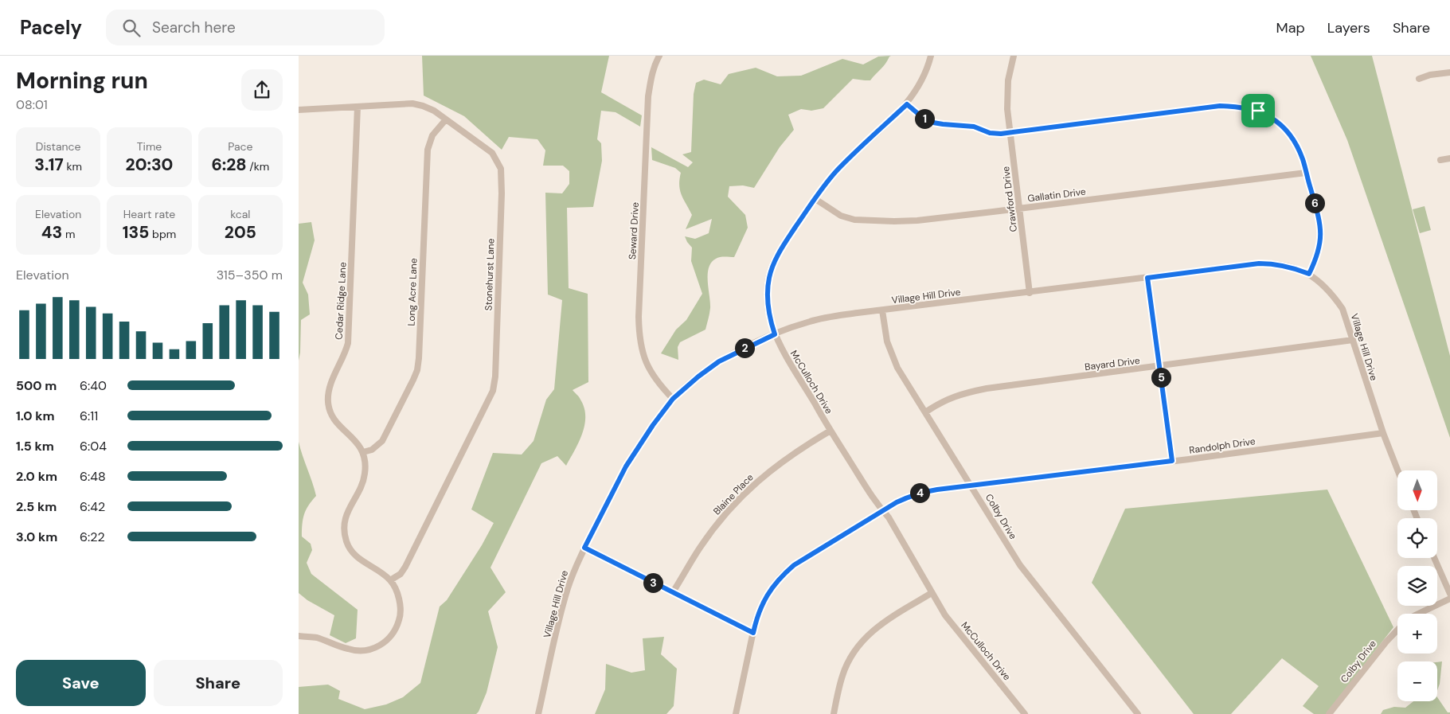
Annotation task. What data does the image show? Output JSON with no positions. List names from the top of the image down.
{
  "streets": {
    "street": [
      "Gallatin Drive",
      "Crawford Drive",
      "Seward Drive",
      "Stonehurst Lane",
      "Long Acre Lane",
      "Village Hill Drive",
      "Cedar Ridge Lane",
      "Bayard Drive",
      "McCulloch Drive",
      "Randolph Drive",
      "Blaine Place",
      "Colby Drive"
    ]
  },
  "crossings": [
    ["Gallatin Drive", "Crawford Drive"],
    ["Gallatin Drive", "McCulloch Drive"],
    ["Crawford Drive", "Village Hill Drive"],
    ["Seward Drive", "Village Hill Drive"],
    ["Stonehurst Lane", "Long Acre Lane"],
    ["Stonehurst Lane", "Cedar Ridge Lane"],
    ["Long Acre Lane", "Cedar Ridge Lane"],
    ["Village Hill Drive", "Bayard Drive"],
    ["Village Hill Drive", "McCulloch Drive"],
    ["Village Hill Drive", "Randolph Drive"],
    ["Village Hill Drive", "Colby Drive"],
    ["Bayard Drive", "Colby Drive"],
    ["McCulloch Drive", "Randolph Drive"],
    ["McCulloch Drive", "Blaine Place"],
    ["Randolph Drive", "Colby Drive"]
  ],
  "north": "bottom",
  "page": {
    "header": "Pacely",
    "search": "Search here",
    "nav": ["Map", "Layers", "Share"],
    "heading": ["Morning run", "08:01"],
    "pins": [
      "1",
      "6",
      "2",
      "5",
      "4",
      "3"
    ],
    "stats": [
      ["Distance", "3.17 km"],
      ["Time", "20:30"],
      ["Pace", "6:28 /km"],
      ["Elevation", "43 m"],
      ["Heart rate", "135 bpm"],
      ["kcal", "205"]
    ],
    "chart": ["Elevation", "315–350 m"],
    "list": [
      {
        "name": "500 m",
        "note": "6:40"
      },
      {
        "name": "1.0 km",
        "note": "6:11"
      },
      {
        "name": "1.5 km",
        "note": "6:04"
      },
      {
        "name": "2.0 km",
        "note": "6:48"
      },
      {
        "name": "2.5 km",
        "note": "6:42"
      },
      {
        "name": "3.0 km",
        "note": "6:22"
      }
    ],
    "map_buttons": ["+", "−"],
    "buttons": ["Save", "Share"]
  }
}
